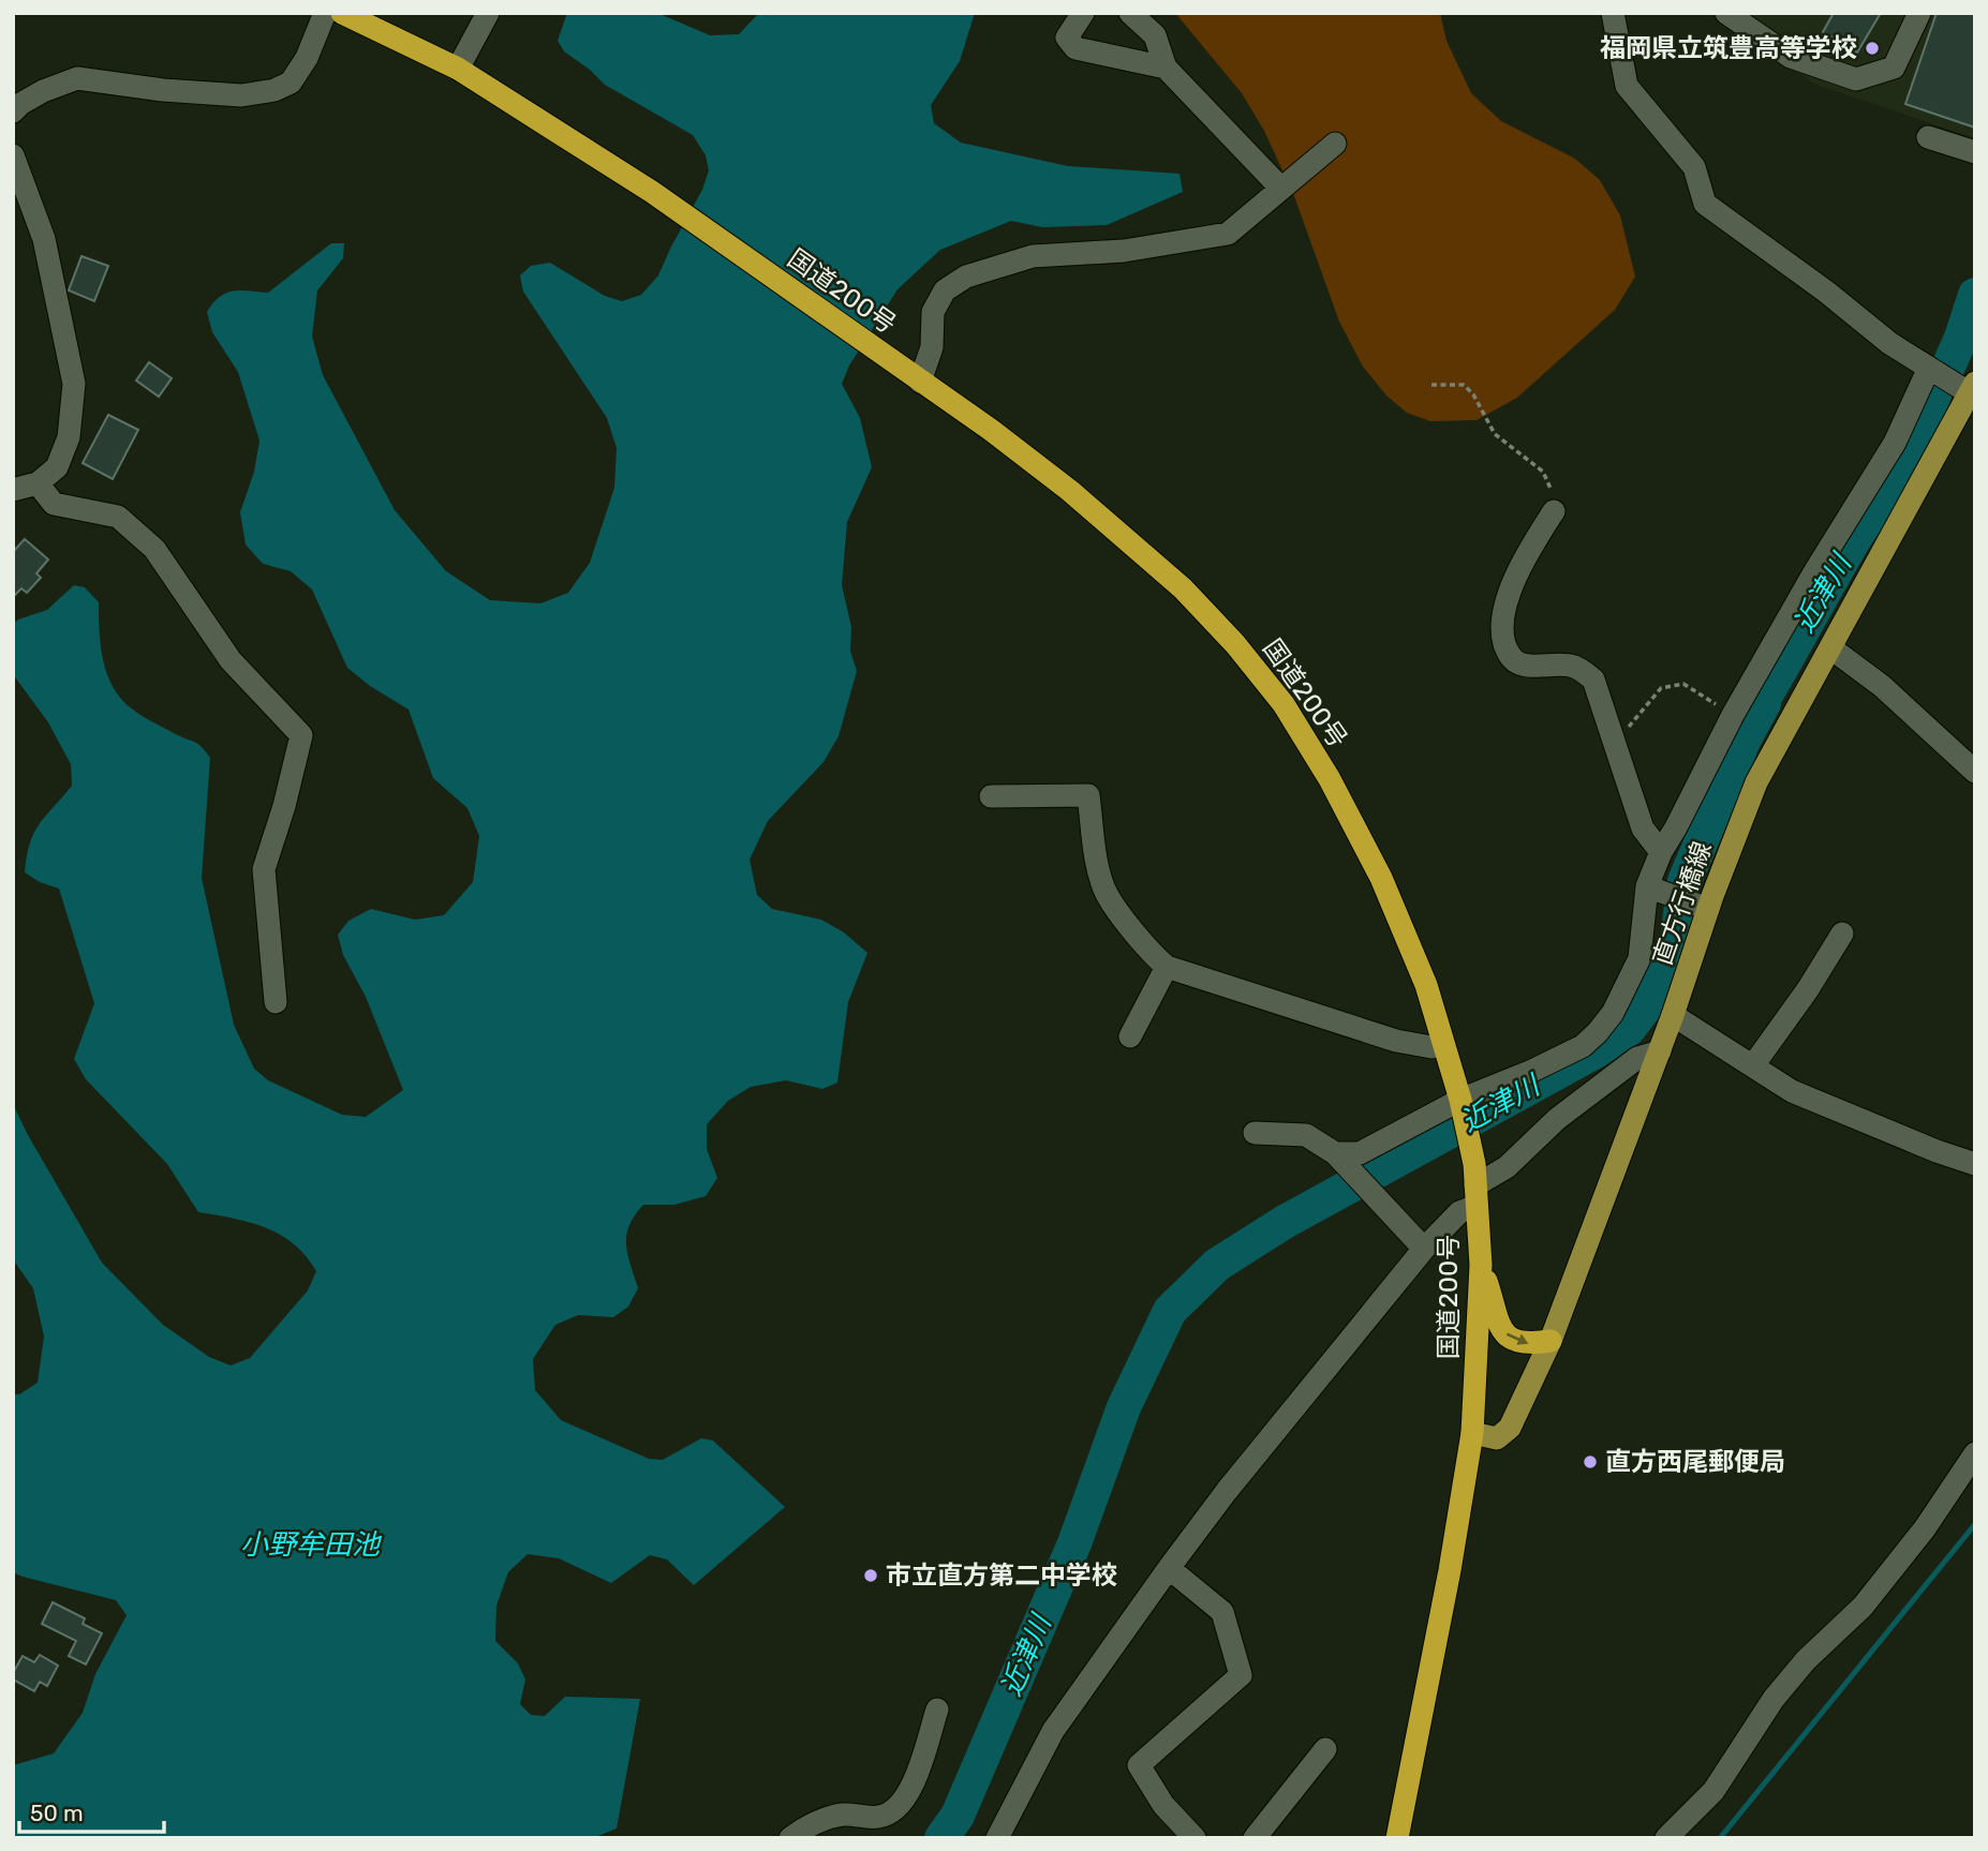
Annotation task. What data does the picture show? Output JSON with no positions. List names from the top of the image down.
{
  "streets": {
    "highway": ["国道200号"],
    "main road": ["直方行橋線"]
  },
  "crossings": [
    ["国道200号", "直方行橋線"]
  ],
  "water": ["近津川", "小野牟田池"],
  "places": ["福岡県立筑豊高等学校", "直方西尾郵便局", "市立直方第二中学校"],
  "scale_bar": "50 m"
}
